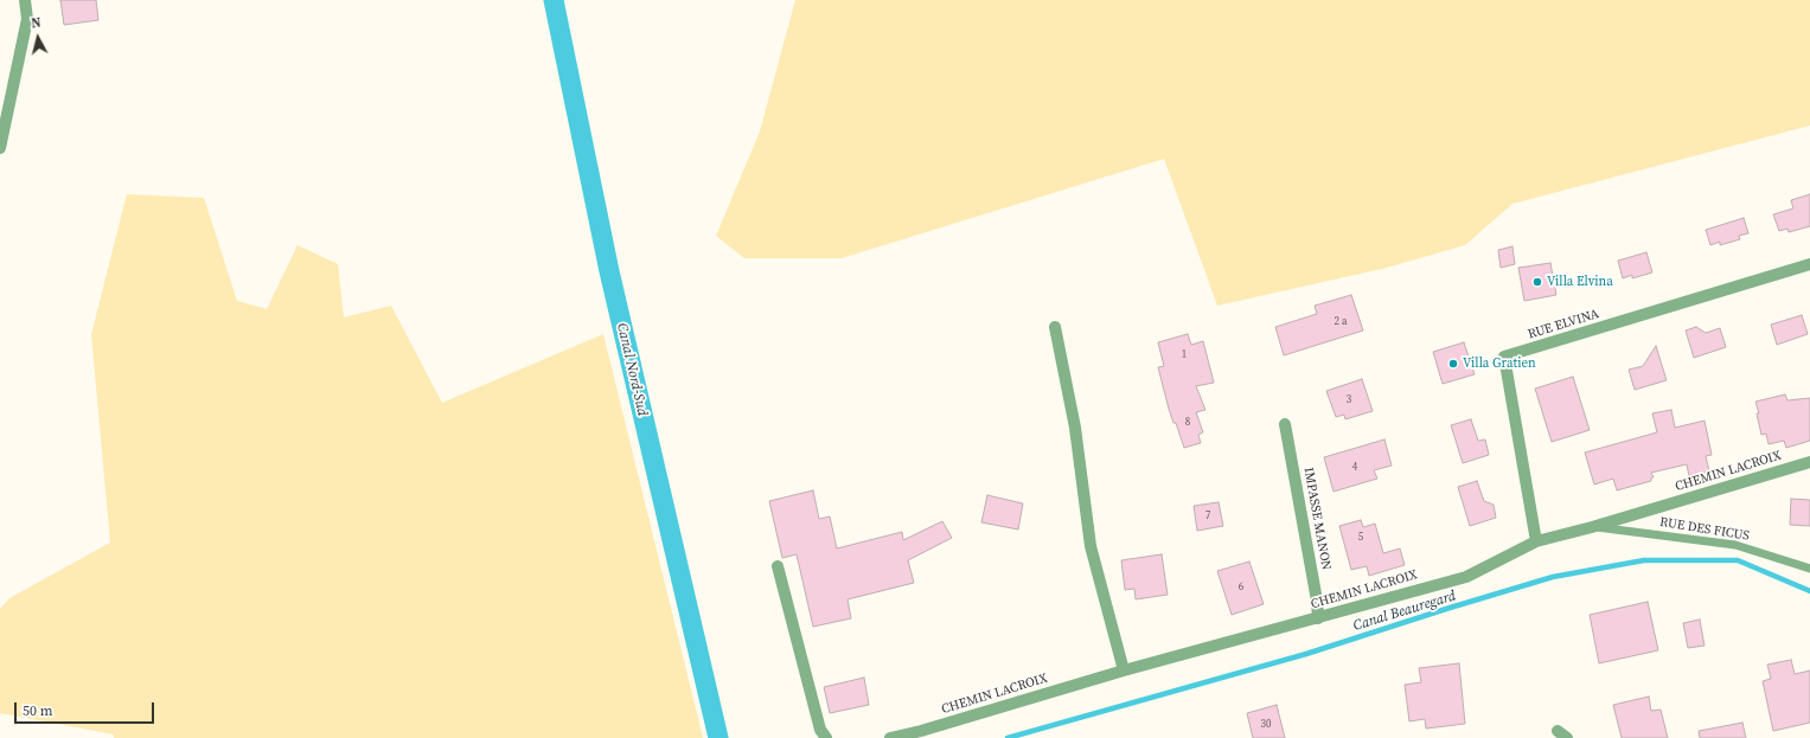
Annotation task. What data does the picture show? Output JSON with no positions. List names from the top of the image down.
{
  "streets": {
    "street": ["RUE ELVINA", "CHEMIN LACROIX", "IMPASSE MANON"],
    "lane": ["RUE DES FICUS"]
  },
  "crossings": [
    ["RUE ELVINA", "CHEMIN LACROIX"],
    ["CHEMIN LACROIX", "IMPASSE MANON"],
    ["CHEMIN LACROIX", "RUE DES FICUS"]
  ],
  "water": ["Canal Nord-Sud", "Canal Beauregard"],
  "places": ["Villa Elvina", "Villa Gratien"],
  "house_numbers": [
    "2 a",
    "1",
    "3",
    "8",
    "4",
    "7",
    "5",
    "6",
    "30"
  ],
  "scale_bar": "50 m",
  "north": "top"
}
